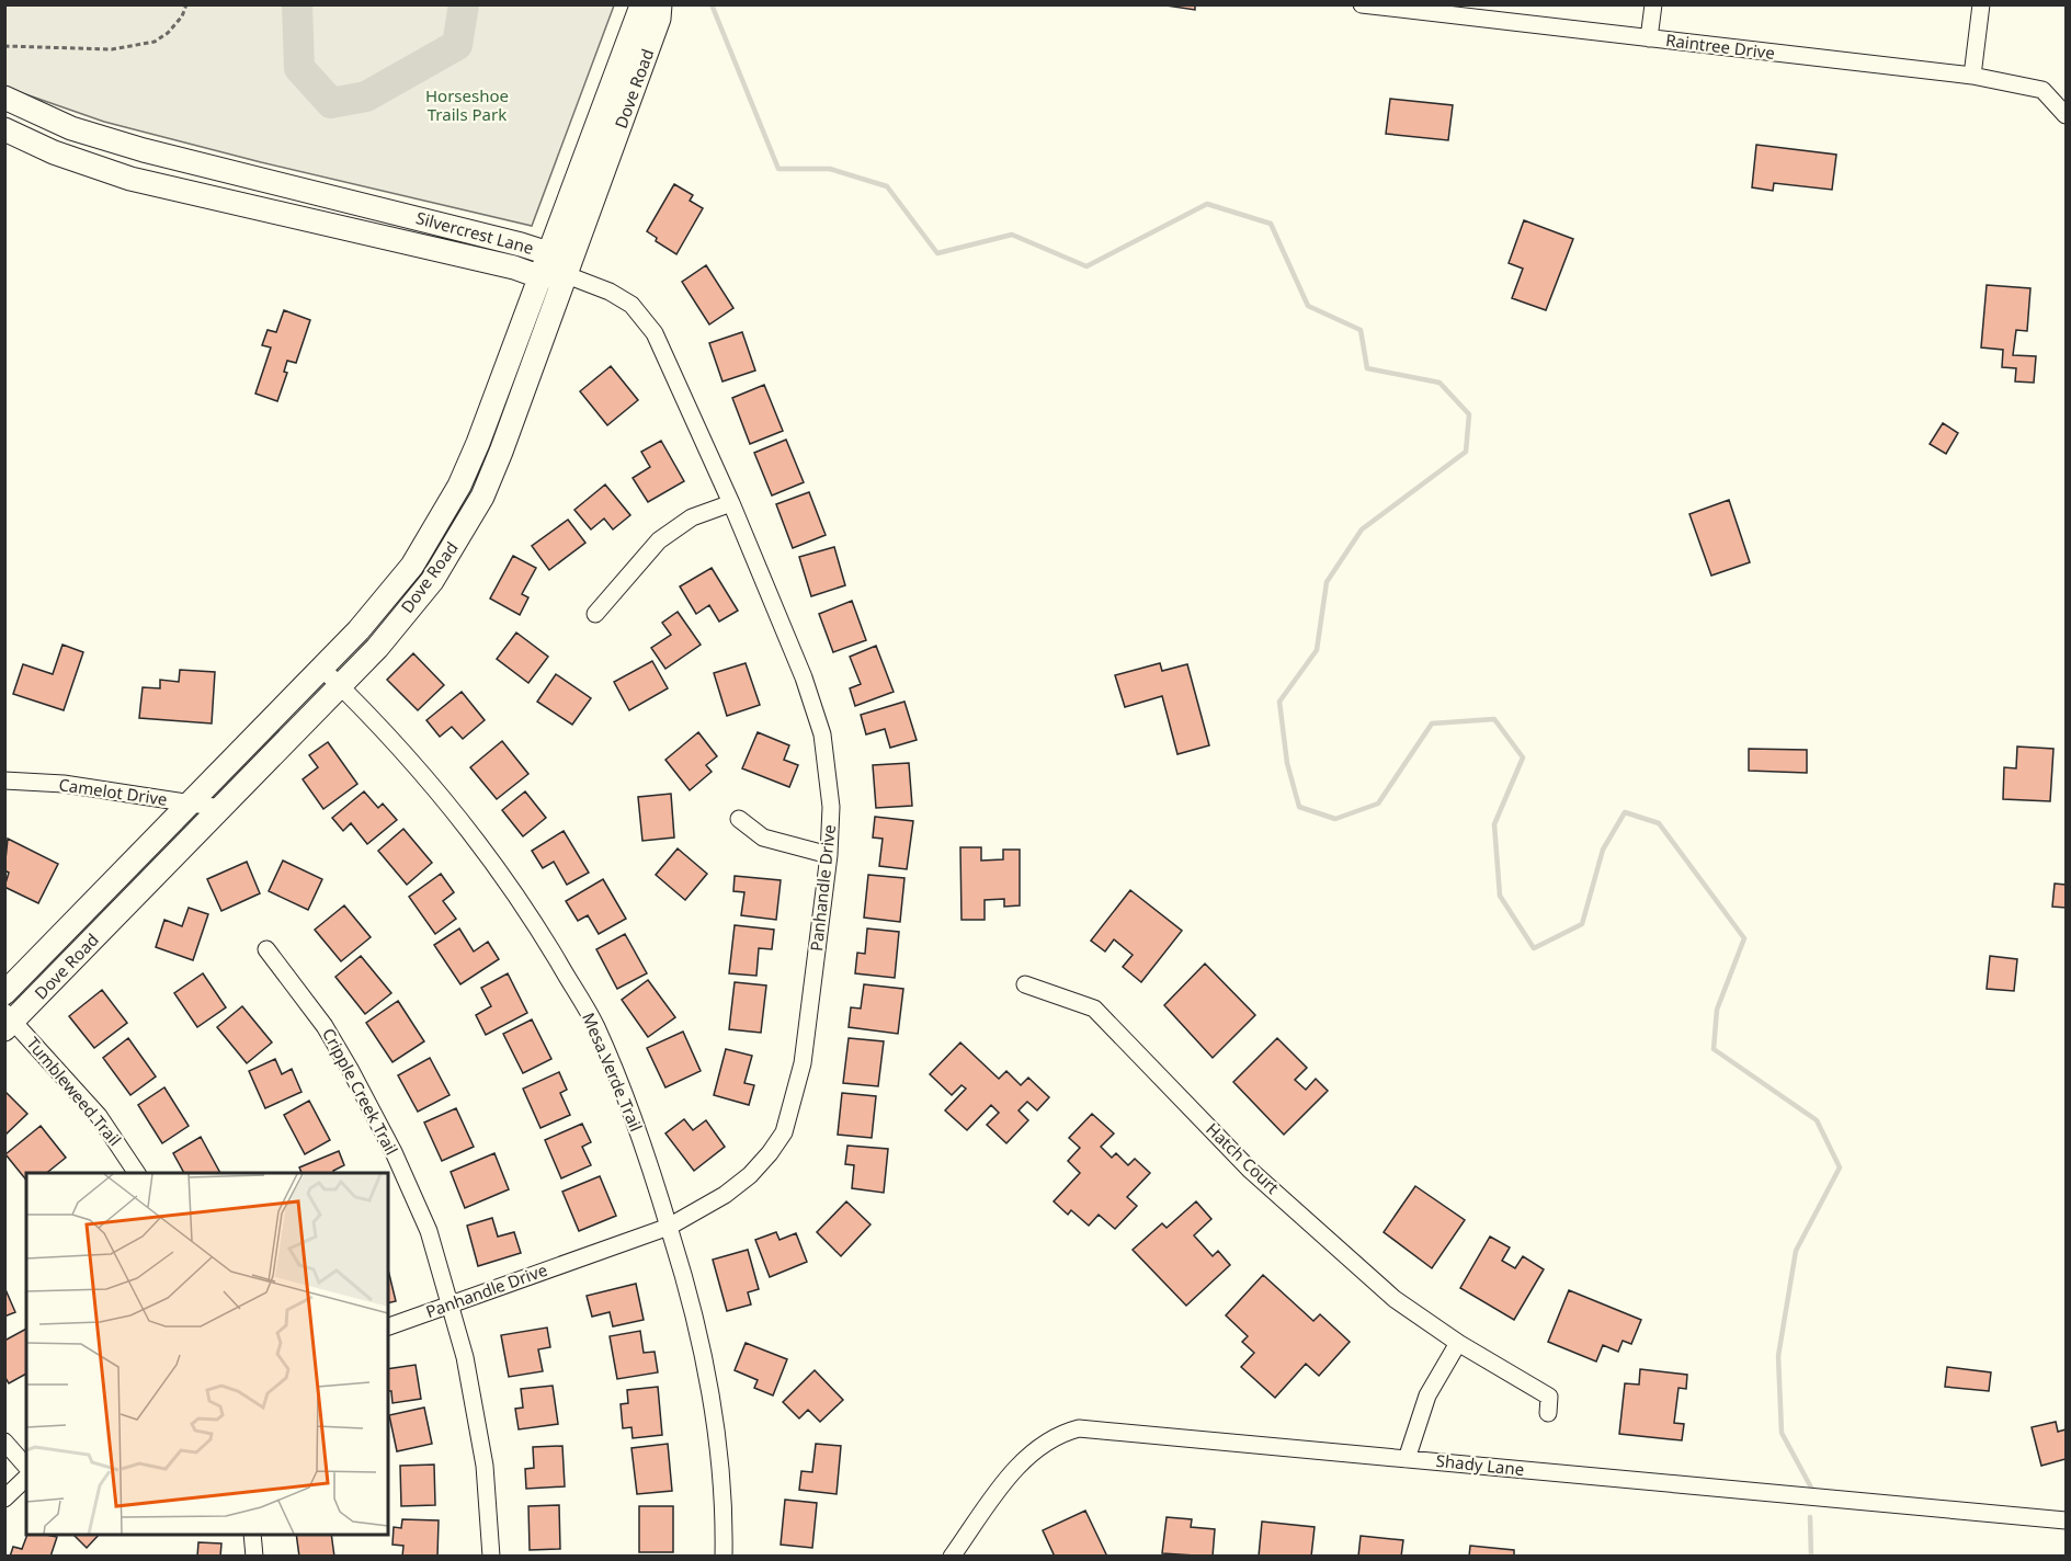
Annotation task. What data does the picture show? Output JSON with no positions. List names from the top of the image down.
{
  "streets": {
    "main road": ["Dove Road", "Silvercrest Lane"],
    "street": [
      "Raintree Drive",
      "Camelot Drive",
      "Panhandle Drive",
      "Mesa Verde Trail",
      "Tumbleweed Trail",
      "Cripple Creek Trail",
      "Hatch Court",
      "Shady Lane"
    ]
  },
  "crossings": [
    ["Dove Road", "Silvercrest Lane"],
    ["Dove Road", "Camelot Drive"],
    ["Dove Road", "Panhandle Drive"],
    ["Dove Road", "Mesa Verde Trail"],
    ["Dove Road", "Tumbleweed Trail"],
    ["Silvercrest Lane", "Panhandle Drive"],
    ["Panhandle Drive", "Mesa Verde Trail"],
    ["Panhandle Drive", "Cripple Creek Trail"]
  ],
  "parks": ["Horseshoe Trails Park"]
}
